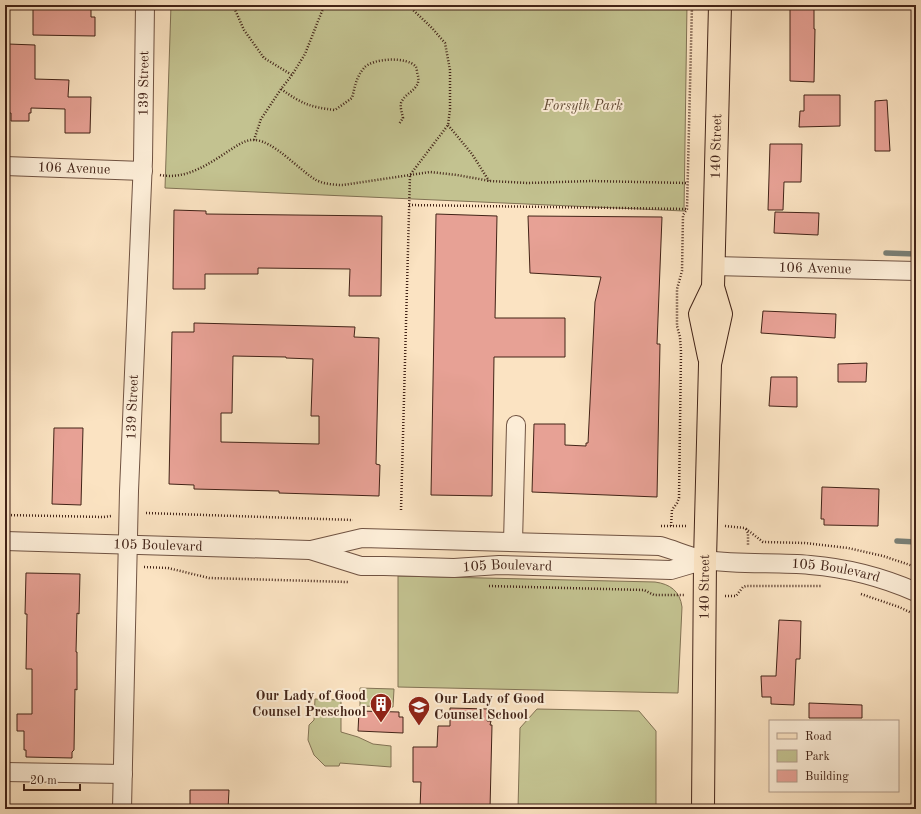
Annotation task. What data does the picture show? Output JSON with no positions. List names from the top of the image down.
{
  "streets": {
    "main road": ["140 Street"],
    "street": ["139 Street", "106 Avenue", "105 Boulevard"]
  },
  "crossings": [
    ["139 Street", "106 Avenue"],
    ["139 Street", "105 Boulevard"],
    ["140 Street", "106 Avenue"],
    ["140 Street", "105 Boulevard"]
  ],
  "parks": ["Forsyth Park"],
  "places": {
    "building": ["Our Lady of Good Counsel Preschool"],
    "school or university": ["Our Lady of Good Counsel School"]
  },
  "legend": ["Road", "Park", "Building"],
  "scale_bar": "20 m"
}
